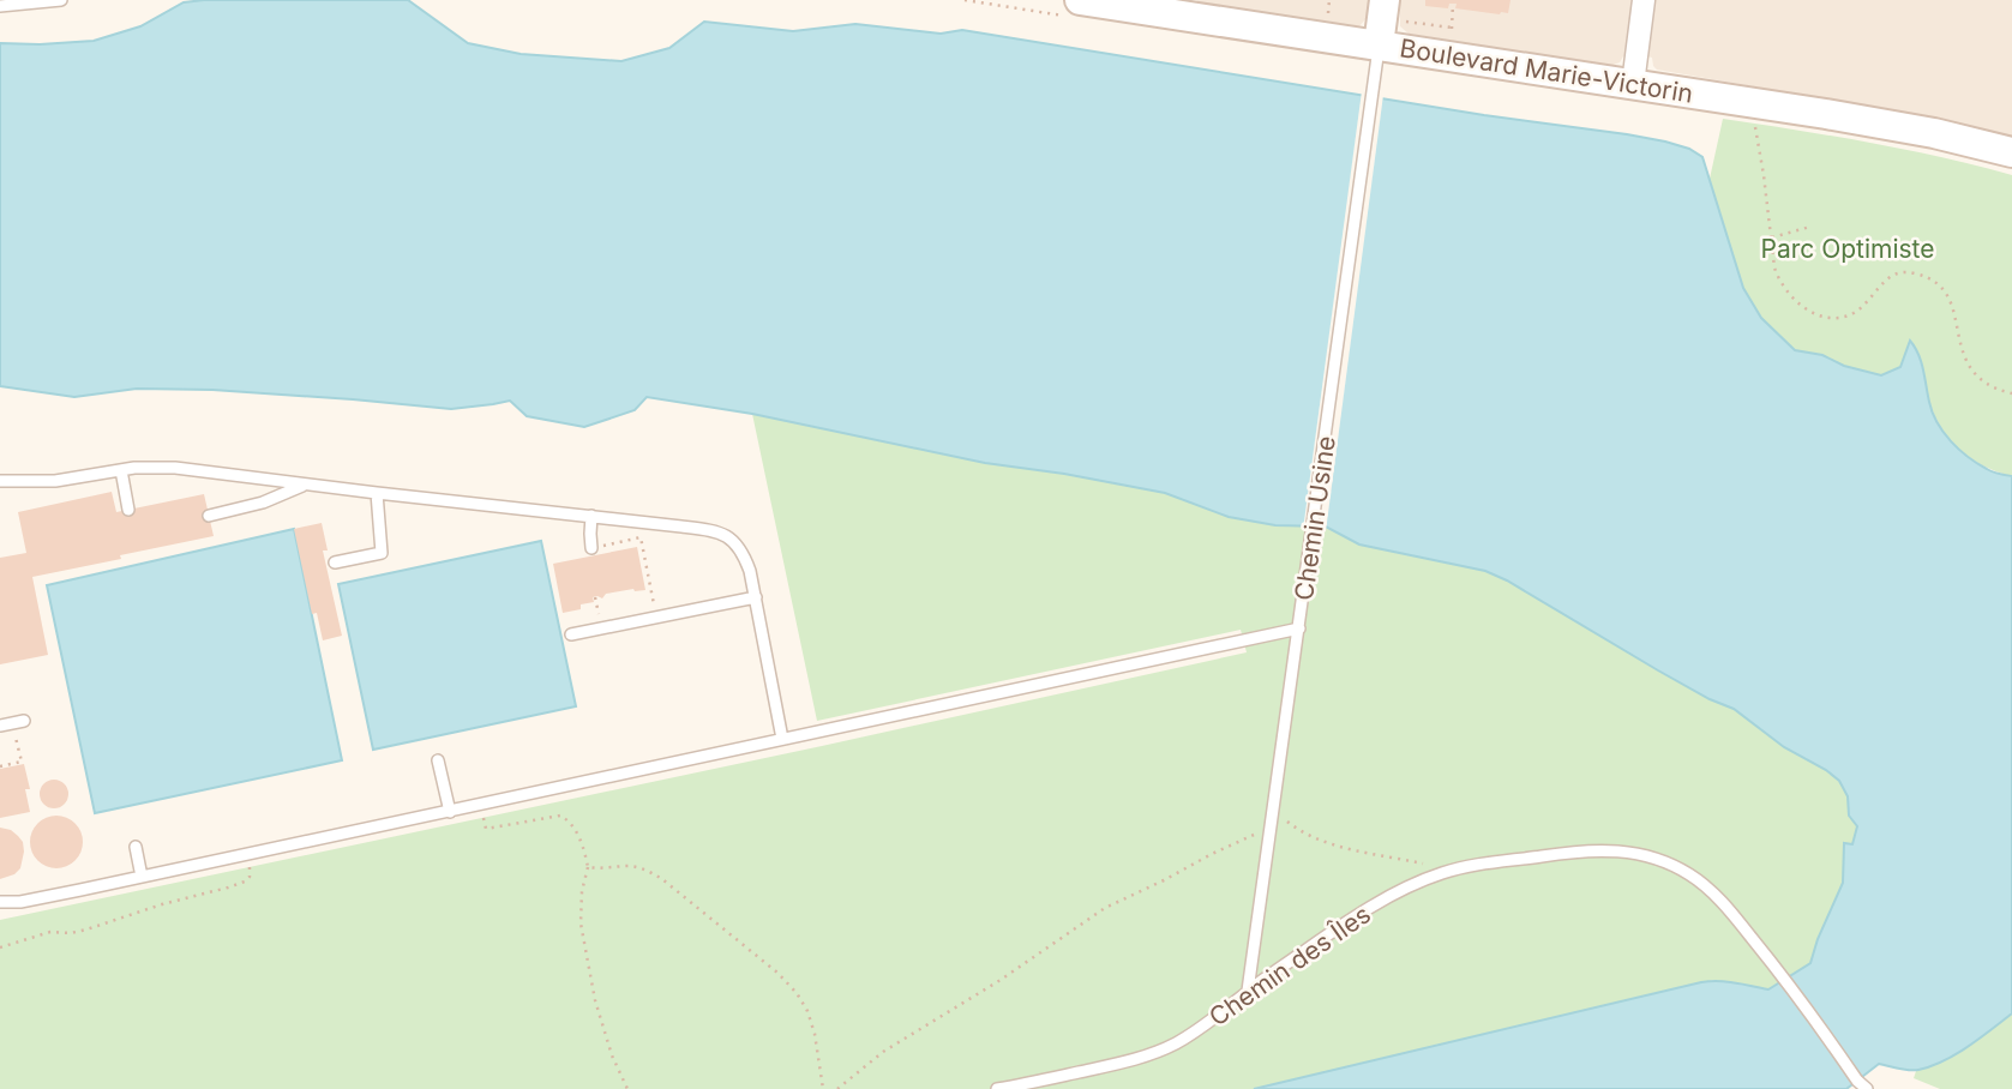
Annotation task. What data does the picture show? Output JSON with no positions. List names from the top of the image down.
{
  "streets": {
    "street": ["Boulevard Marie-Victorin"],
    "lane": ["Chemin Usine", "Chemin des Îles"]
  },
  "crossings": [
    ["Boulevard Marie-Victorin", "Chemin Usine"],
    ["Chemin Usine", "Chemin des Îles"]
  ],
  "parks": ["Parc Optimiste"]
}
